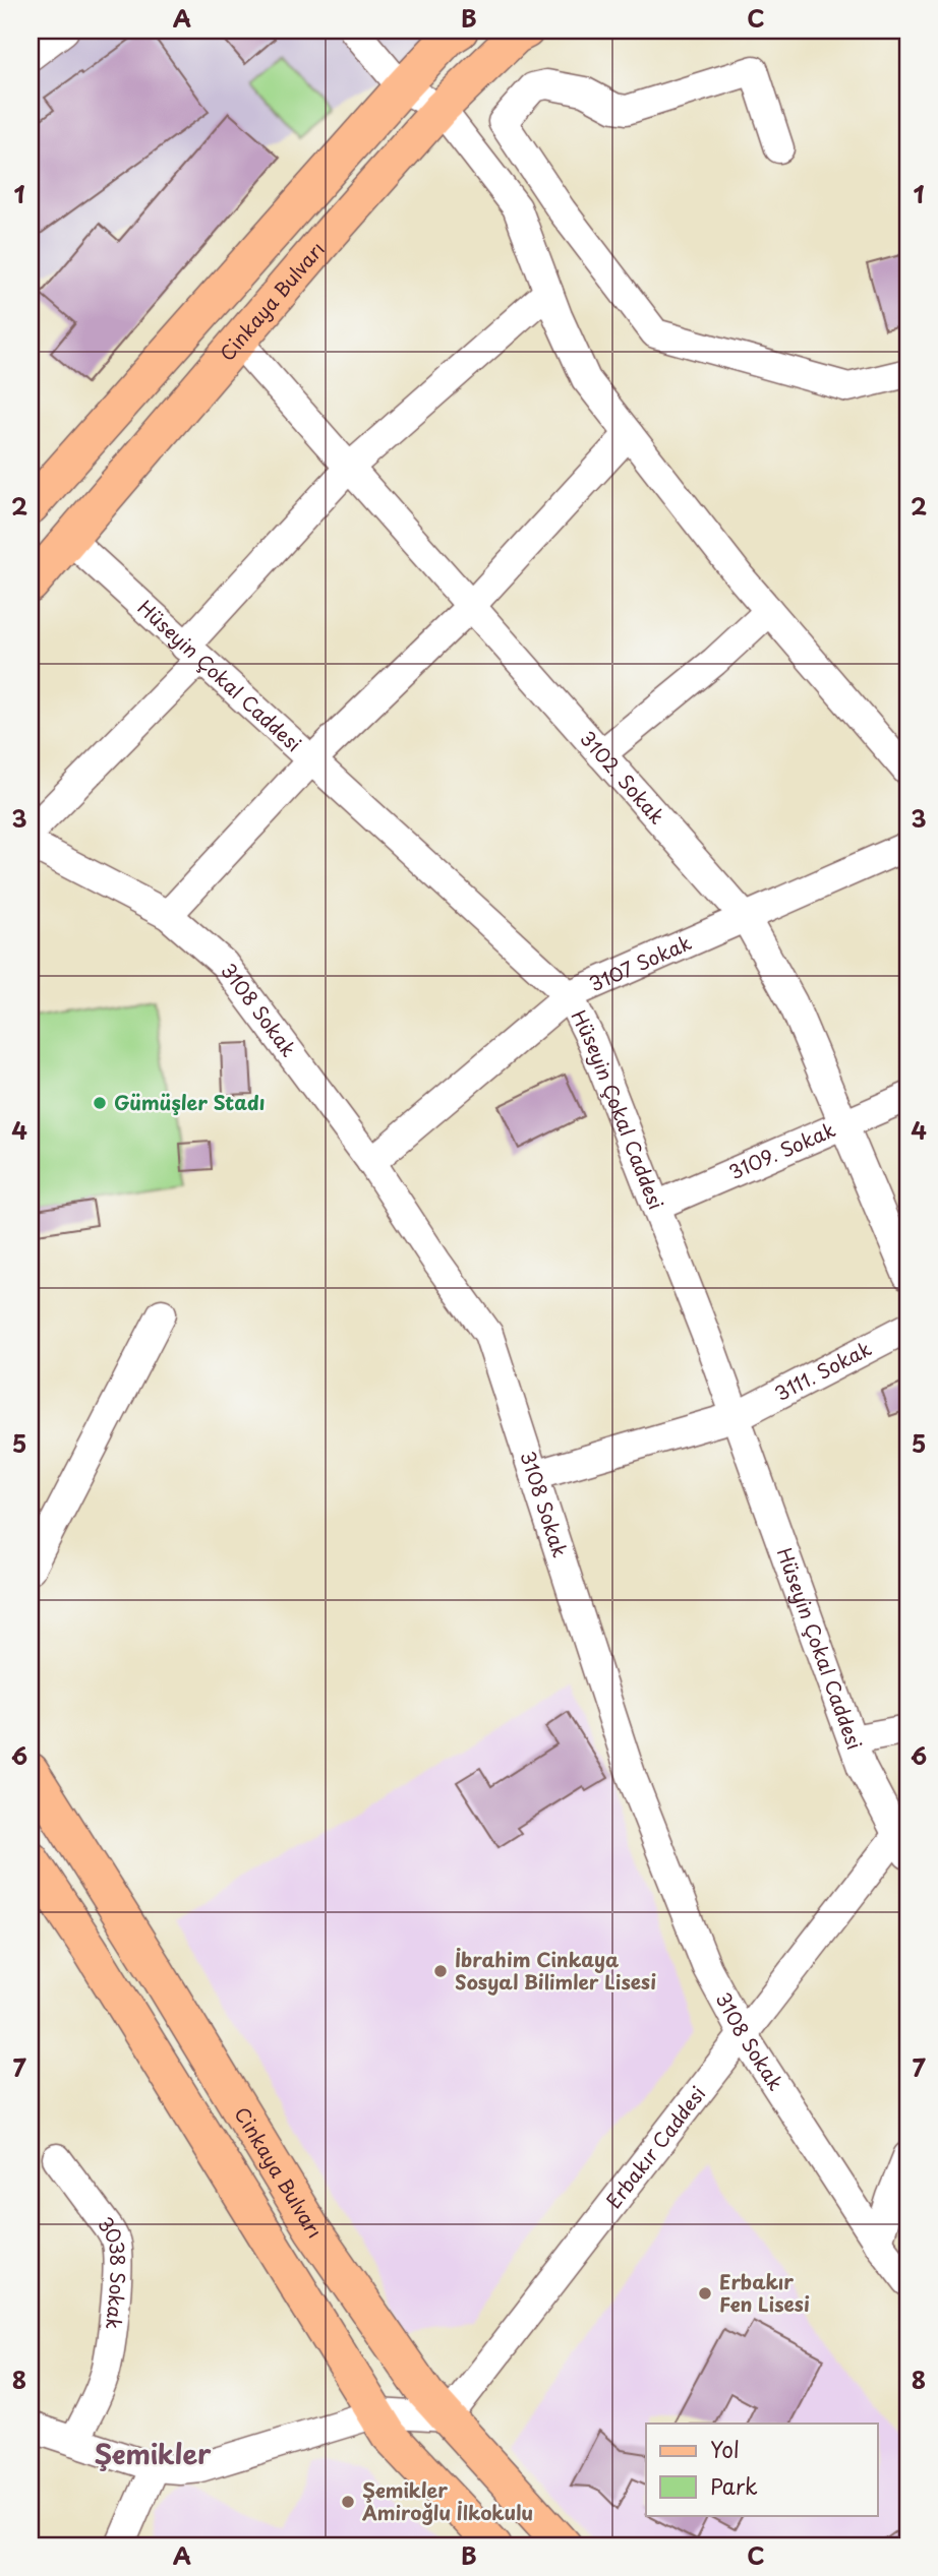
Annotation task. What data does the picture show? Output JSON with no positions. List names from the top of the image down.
{
  "streets": {
    "main road": ["Cinkaya Bulvarı"],
    "street": [
      "Hüseyin Çokal Caddesi",
      "3102. Sokak",
      "3107 Sokak",
      "3108 Sokak",
      "3109. Sokak",
      "3111. Sokak",
      "Erbakır Caddesi",
      "3038 Sokak"
    ]
  },
  "crossings": [
    ["Cinkaya Bulvarı", "Hüseyin Çokal Caddesi"],
    ["Cinkaya Bulvarı", "3102. Sokak"],
    ["Cinkaya Bulvarı", "Erbakır Caddesi"],
    ["Hüseyin Çokal Caddesi", "3107 Sokak"],
    ["Hüseyin Çokal Caddesi", "3109. Sokak"],
    ["Hüseyin Çokal Caddesi", "3111. Sokak"],
    ["Hüseyin Çokal Caddesi", "Erbakır Caddesi"],
    ["3102. Sokak", "3107 Sokak"],
    ["3102. Sokak", "3109. Sokak"],
    ["3107 Sokak", "3108 Sokak"],
    ["3108 Sokak", "3111. Sokak"],
    ["3108 Sokak", "Erbakır Caddesi"]
  ],
  "districts": ["Şemikler"],
  "places": [
    "Gümüşler Stadı",
    "İbrahim Cinkaya Sosyal Bilimler Lisesi",
    "Erbakır Fen Lisesi",
    "Şemikler Amiroğlu İlkokulu"
  ],
  "legend": ["Yol", "Park"],
  "grid": {
    "columns": ["A", "B", "C"],
    "rows": [
      "1",
      "2",
      "3",
      "4",
      "5",
      "6",
      "7",
      "8"
    ]
  }
}
